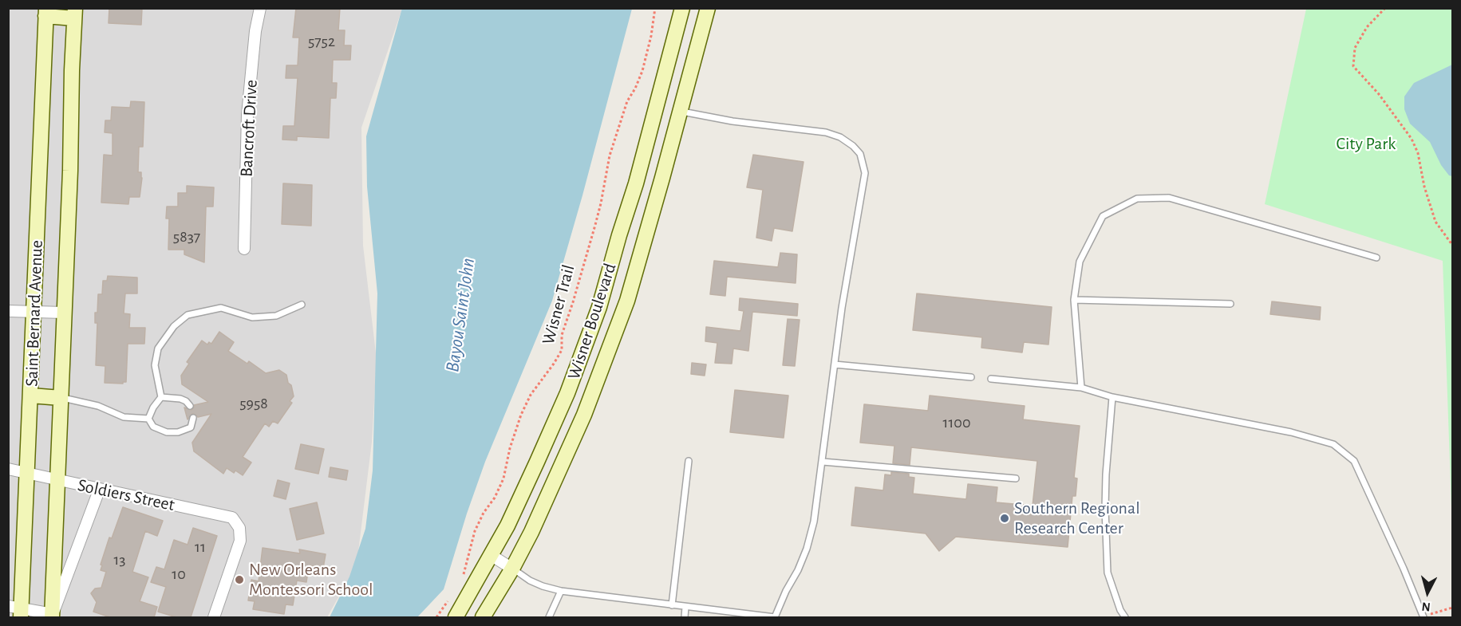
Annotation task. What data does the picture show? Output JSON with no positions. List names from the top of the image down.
{
  "streets": {
    "street": [
      "Bancroft Drive",
      "Saint Bernard Avenue",
      "Wisner Boulevard",
      "Soldiers Street"
    ],
    "path": ["Wisner Trail"]
  },
  "crossings": [
    ["Saint Bernard Avenue", "Soldiers Street"]
  ],
  "water": ["Bayou Saint John"],
  "parks": ["City Park"],
  "places": ["Southern Regional Research Center", "New Orleans Montessori School"],
  "house_numbers": [
    "5752",
    "5837",
    "5958",
    "1100",
    "11",
    "13",
    "10"
  ],
  "north": "bottom"
}
